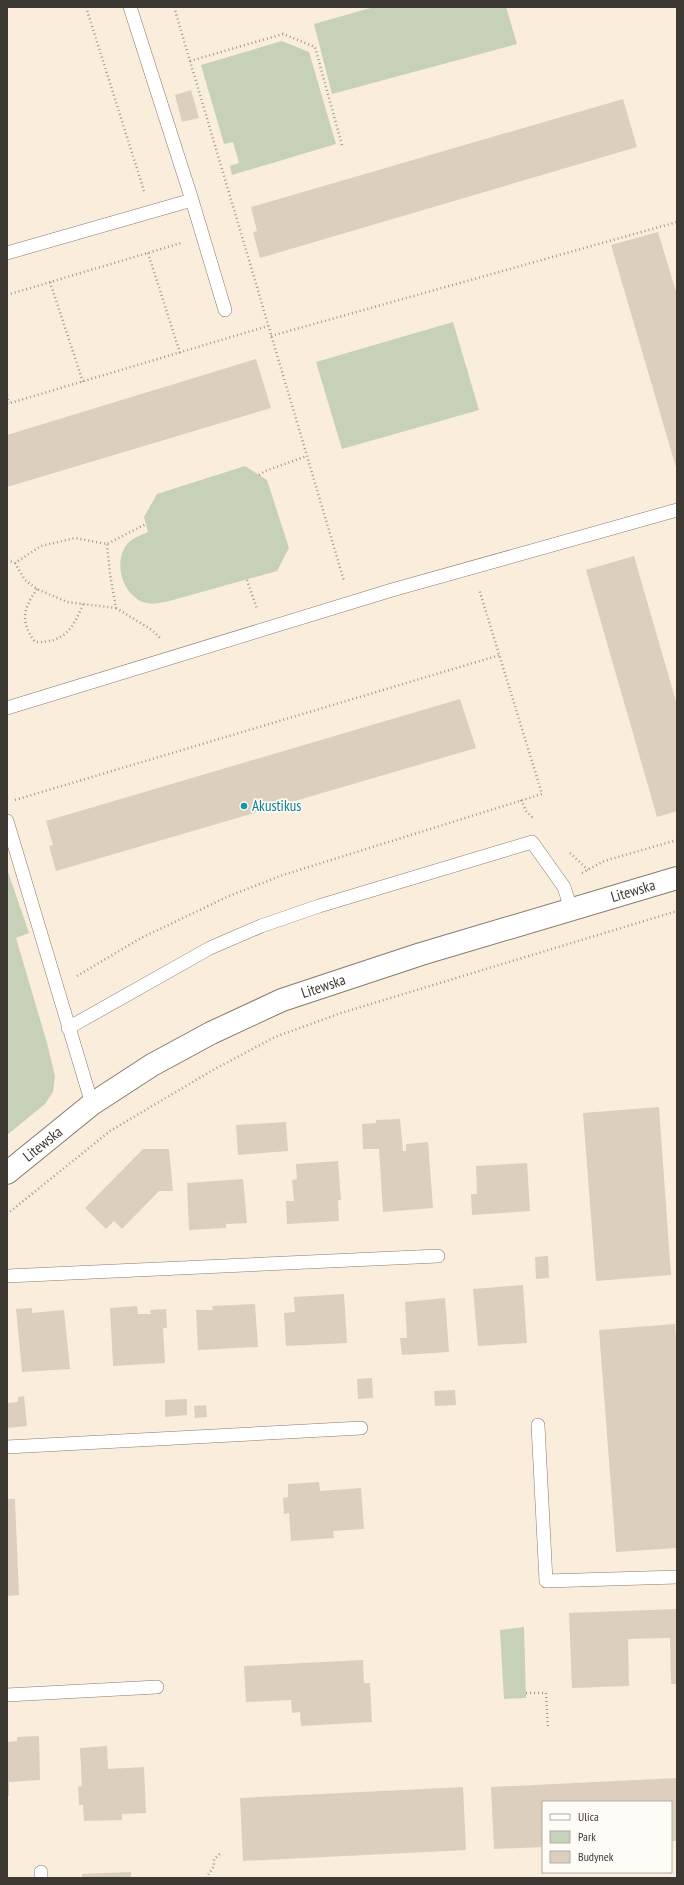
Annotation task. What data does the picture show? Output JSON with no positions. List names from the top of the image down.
{
  "streets": {
    "street": ["Litewska"]
  },
  "places": ["Akustikus"],
  "legend": ["Ulica", "Park", "Budynek"]
}
